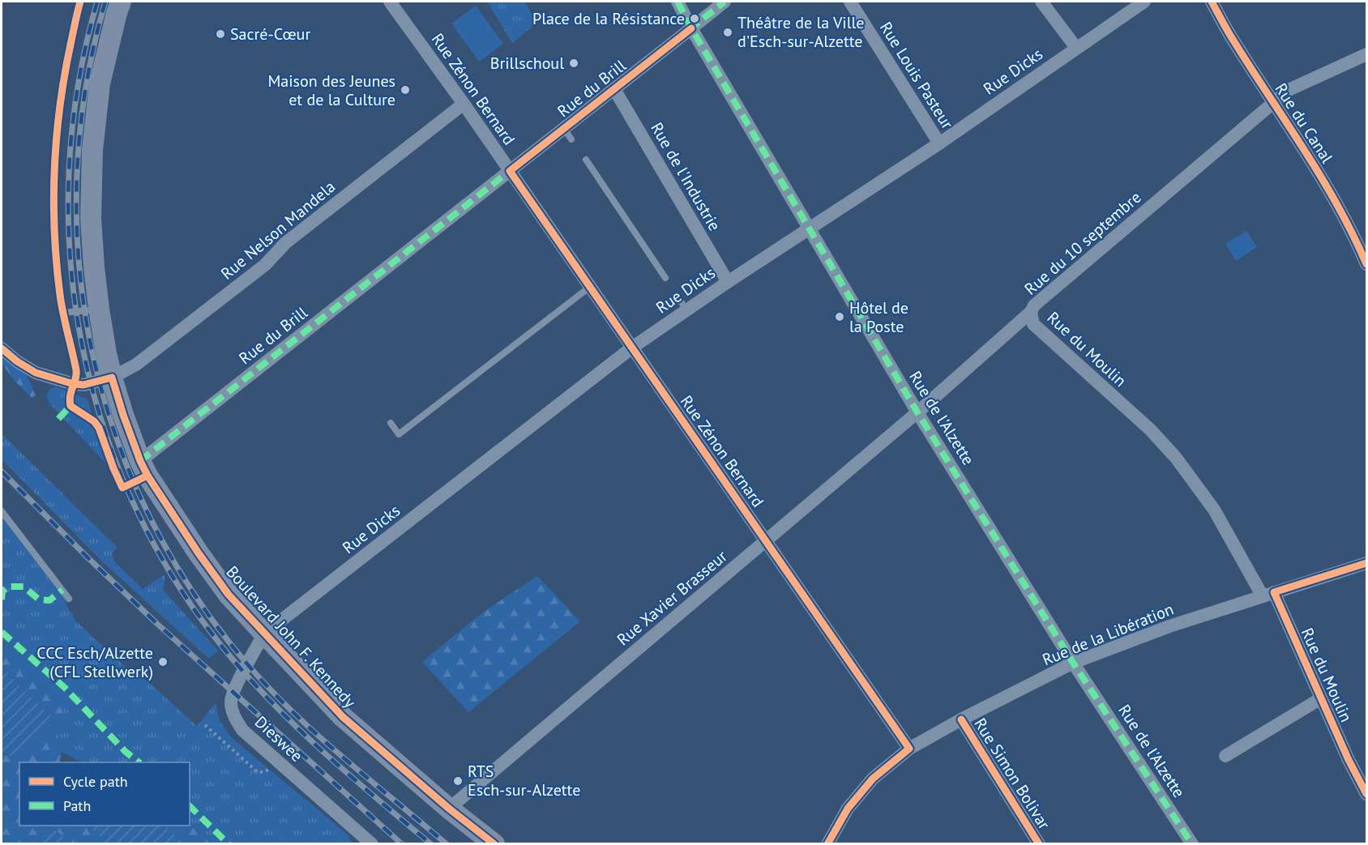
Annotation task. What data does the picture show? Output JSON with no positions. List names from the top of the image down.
{
  "streets": {
    "main road": ["Boulevard John F. Kennedy"],
    "street": [
      "Rue Dicks",
      "Rue Louis Pasteur",
      "Rue du Brill",
      "Rue Zénon Bernard",
      "Rue du Canal",
      "Rue de l'Industrie",
      "Rue Nelson Mandela",
      "Rue du 10 septembre",
      "Rue du Moulin",
      "Rue de l'Alzette",
      "Rue Xavier Brasseur",
      "Rue de la Libération",
      "Dieswee",
      "Rue Simon Bolivar"
    ]
  },
  "crossings": [
    ["Rue Dicks", "Rue Louis Pasteur"],
    ["Rue Dicks", "Rue Zénon Bernard"],
    ["Rue Dicks", "Rue de l'Industrie"],
    ["Rue Dicks", "Rue de l'Alzette"],
    ["Rue Dicks", "Boulevard John F. Kennedy"],
    ["Rue Dicks", "Dieswee"],
    ["Rue du Brill", "Rue Zénon Bernard"],
    ["Rue du Brill", "Rue de l'Industrie"],
    ["Rue du Brill", "Rue de l'Alzette"],
    ["Rue du Brill", "Boulevard John F. Kennedy"],
    ["Rue Zénon Bernard", "Rue Nelson Mandela"],
    ["Rue Zénon Bernard", "Rue Xavier Brasseur"],
    ["Rue Zénon Bernard", "Rue de la Libération"],
    ["Rue du Canal", "Rue du 10 septembre"],
    ["Rue Nelson Mandela", "Boulevard John F. Kennedy"],
    ["Rue du 10 septembre", "Rue du Moulin"],
    ["Rue du 10 septembre", "Rue de l'Alzette"],
    ["Rue du 10 septembre", "Rue Xavier Brasseur"],
    ["Rue du Moulin", "Rue de la Libération"],
    ["Rue de l'Alzette", "Rue Xavier Brasseur"],
    ["Rue de l'Alzette", "Rue de la Libération"],
    ["Rue Xavier Brasseur", "Boulevard John F. Kennedy"],
    ["Rue de la Libération", "Rue Simon Bolivar"],
    ["Boulevard John F. Kennedy", "Dieswee"]
  ],
  "places": [
    "Place de la Résistance",
    "Théâtre de la Ville d'Esch-sur-Alzette",
    "Sacré-Cœur",
    "Brillschoul",
    "Maison des Jeunes et de la Culture",
    "Hôtel de la Poste",
    "CCC Esch/Alzette (CFL Stellwerk)",
    "RTS Esch-sur-Alzette"
  ],
  "legend": ["Cycle path", "Path"]
}
